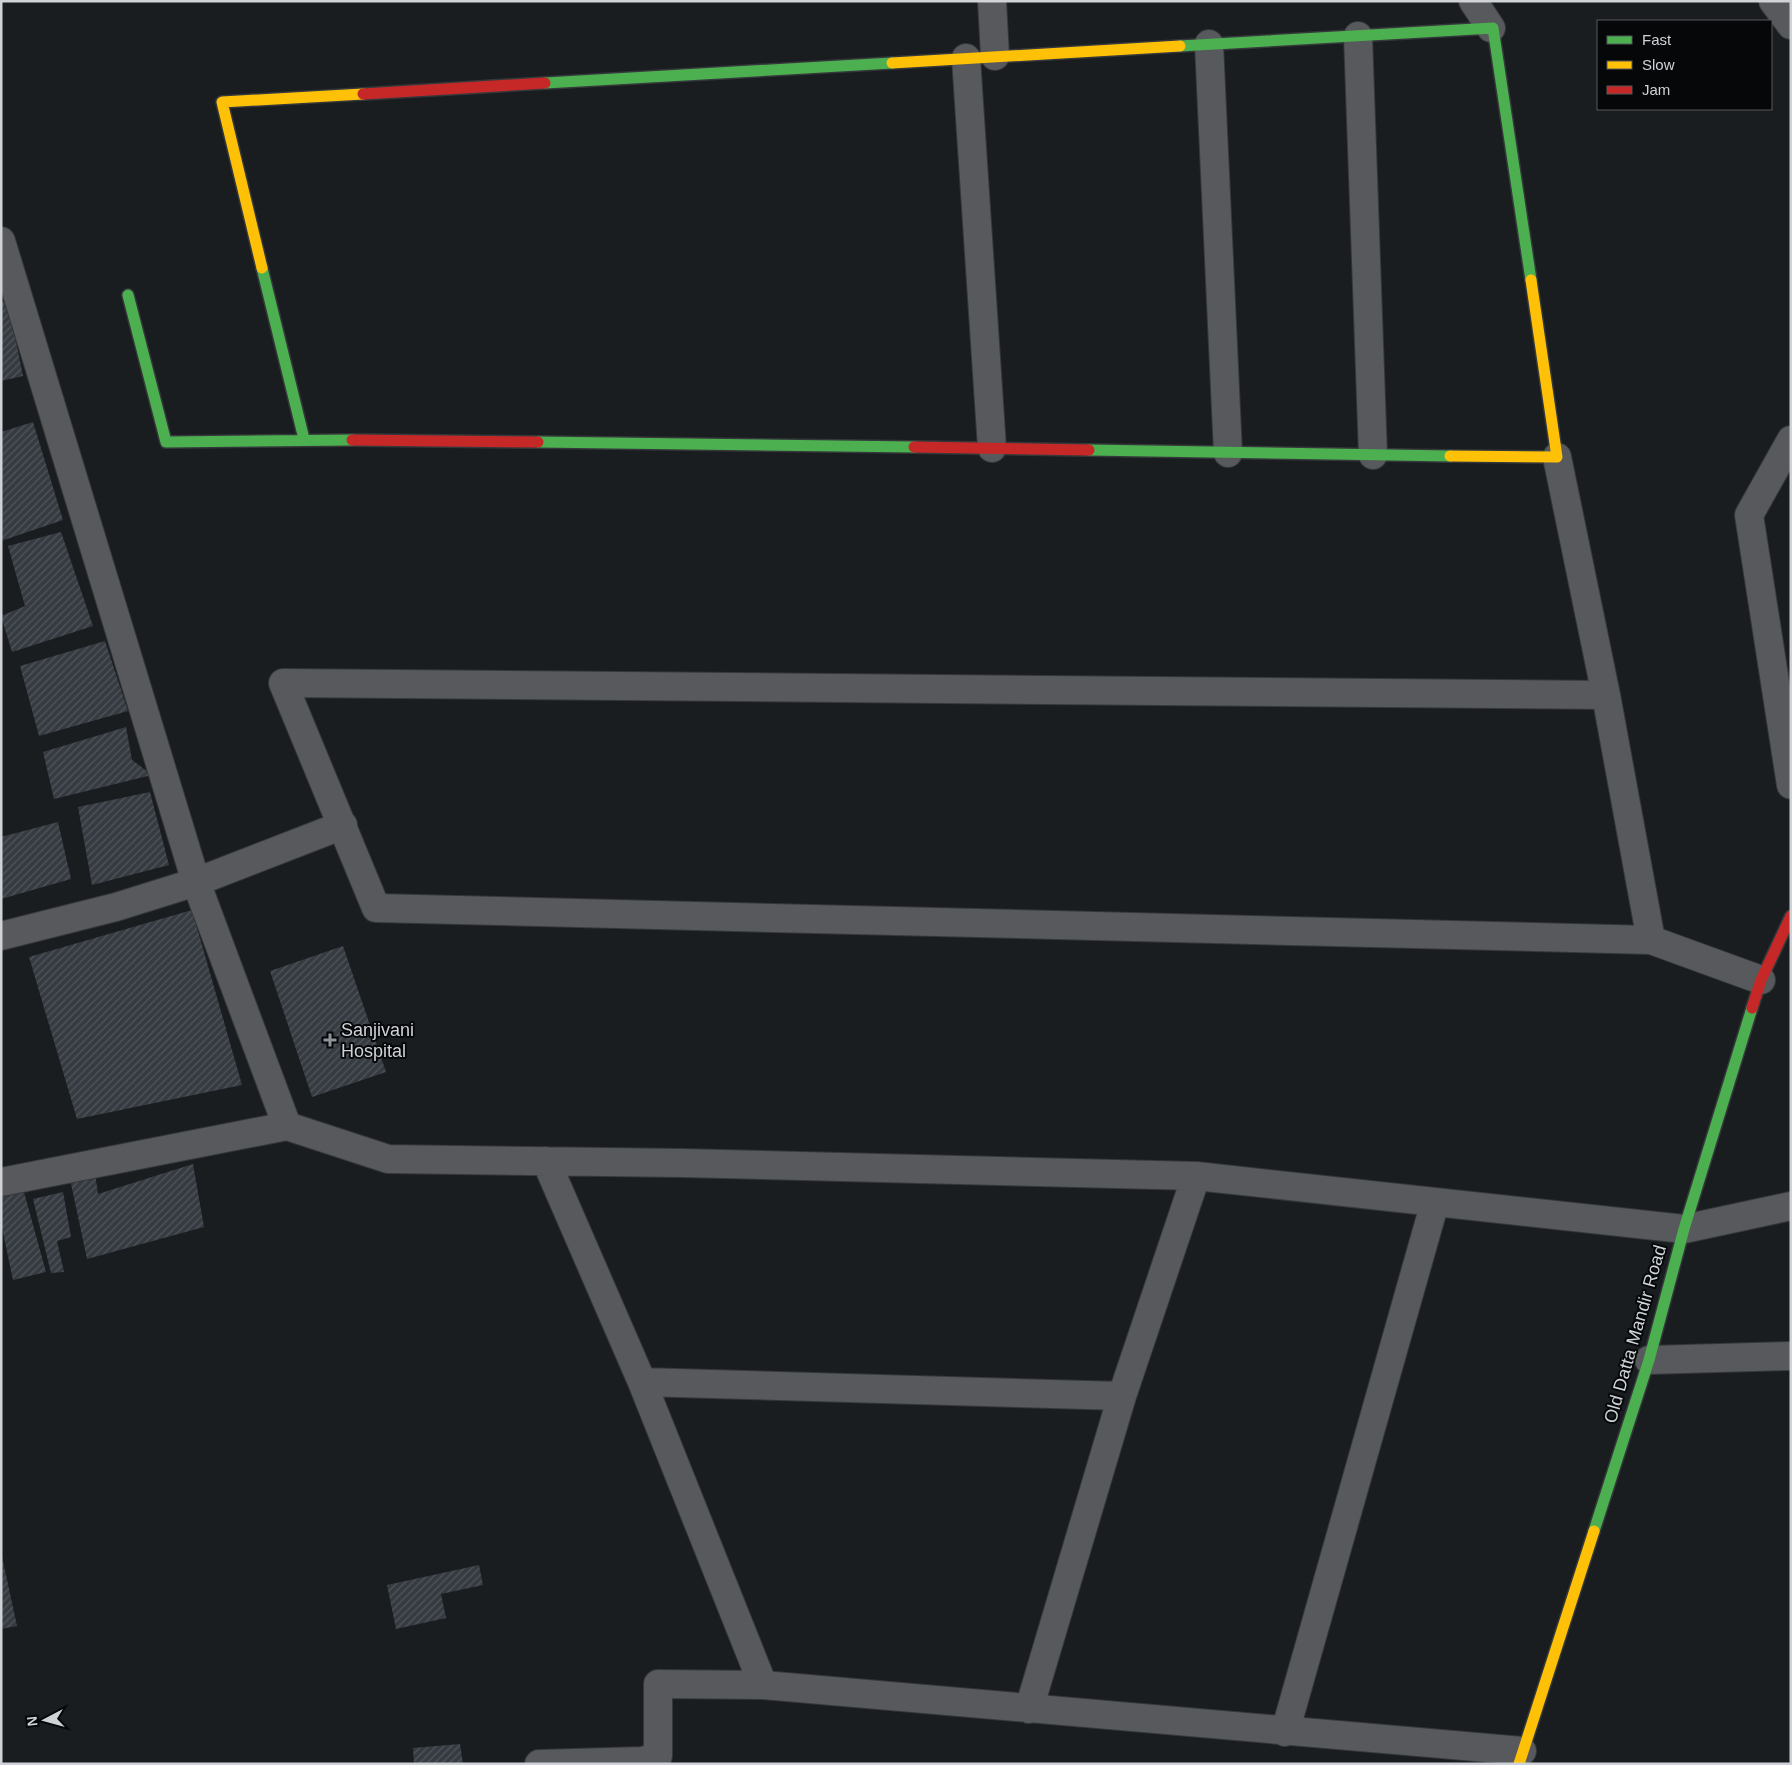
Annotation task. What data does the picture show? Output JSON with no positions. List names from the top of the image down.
{
  "streets": {
    "street": ["Old Datta Mandir Road"]
  },
  "places": {
    "health": ["Sanjivani Hospital"]
  },
  "legend": ["Fast", "Slow", "Jam"],
  "north": "left"
}
